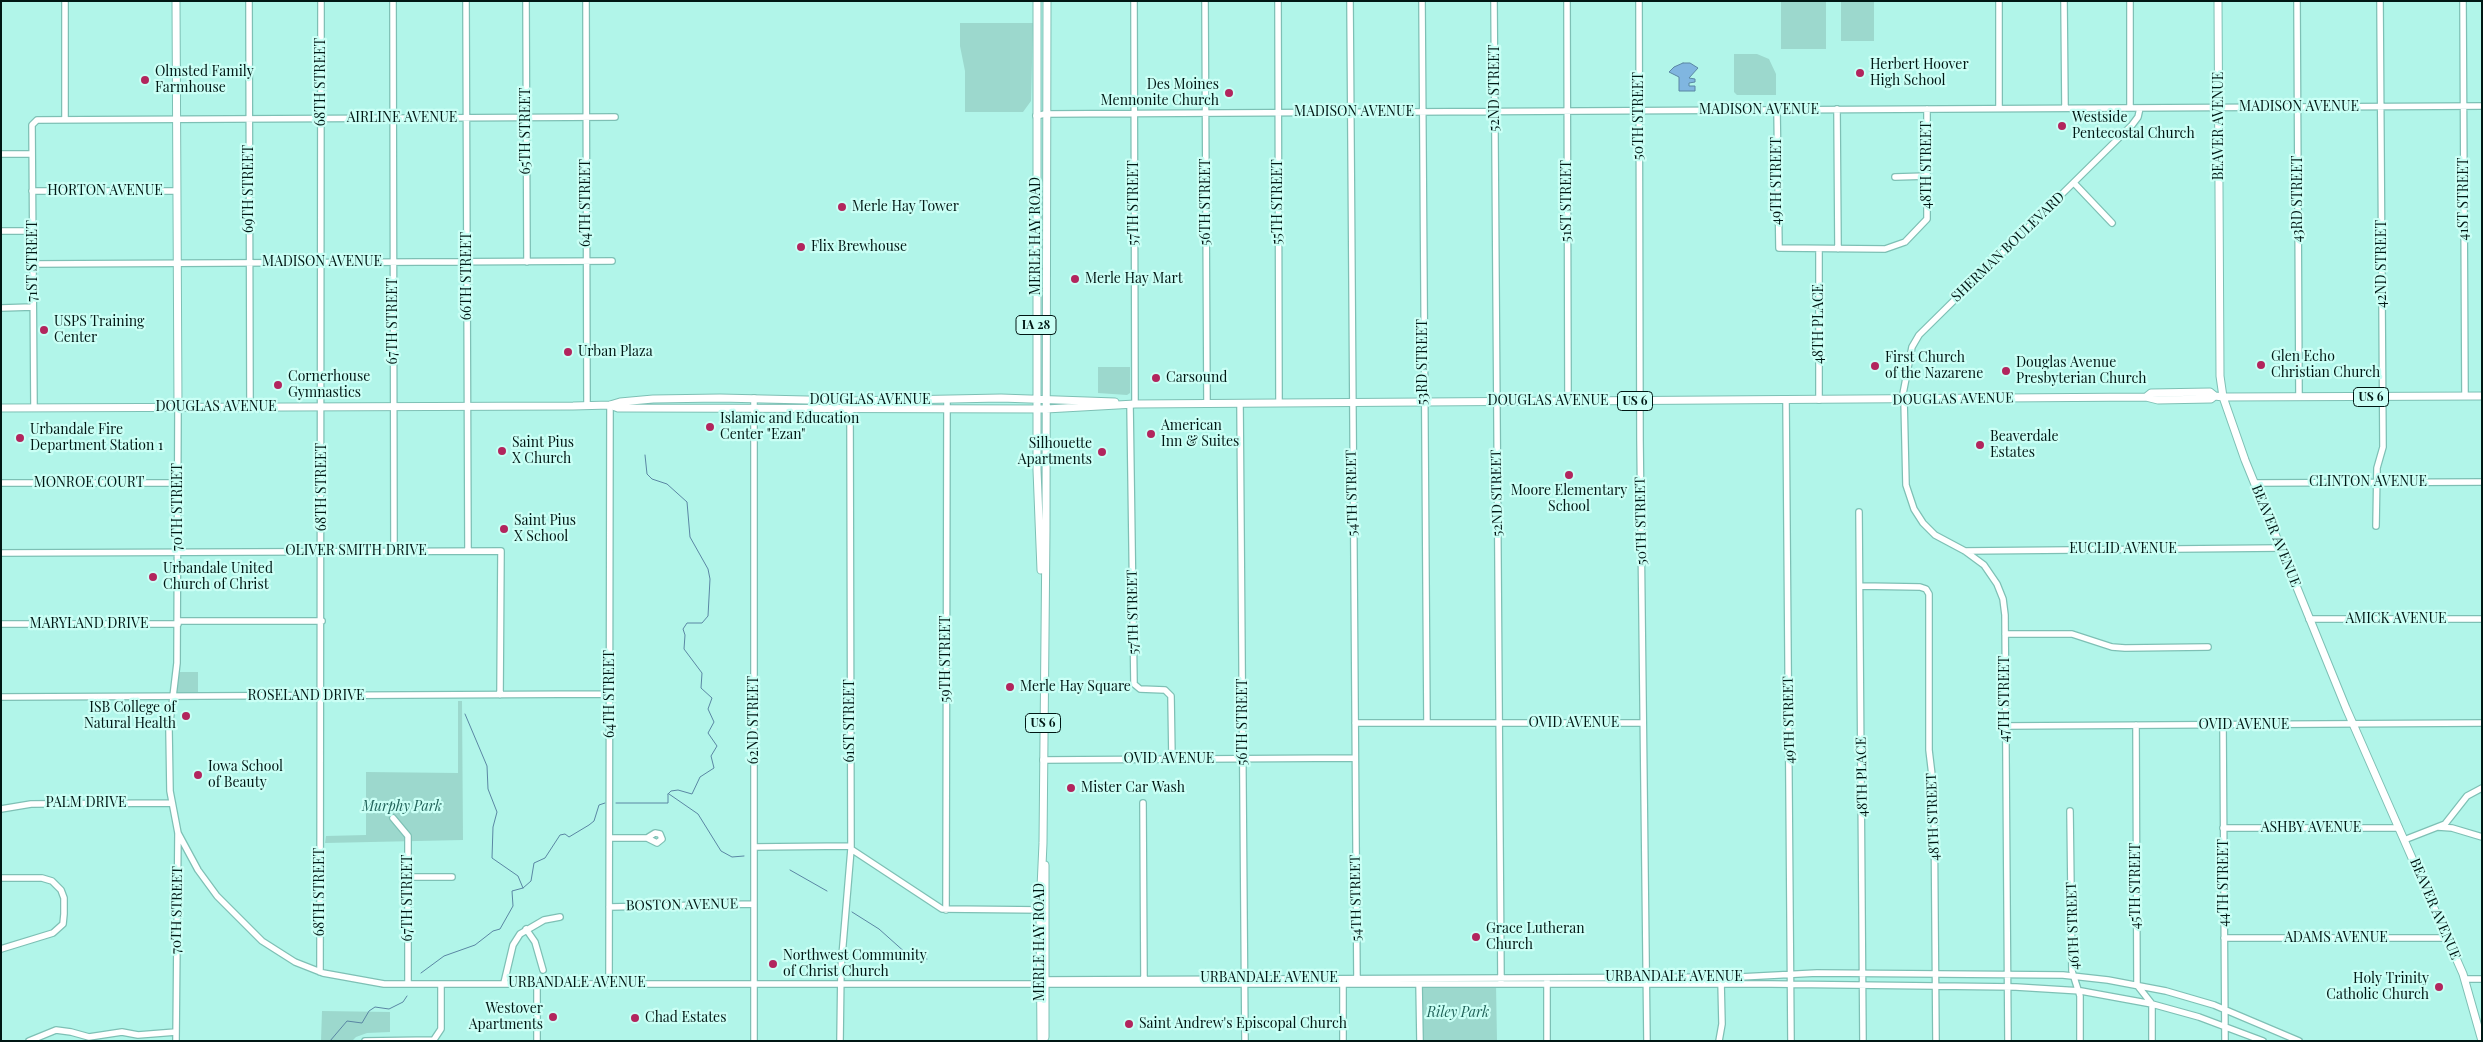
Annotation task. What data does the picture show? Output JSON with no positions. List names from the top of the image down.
{
  "streets": {
    "main road": [
      "BEAVER AVENUE",
      "MERLE HAY ROAD",
      "IA 28",
      "US 6",
      "DOUGLAS AVENUE",
      "70TH STREET"
    ],
    "street": [
      "68TH STREET",
      "52ND STREET",
      "MADISON AVENUE",
      "50TH STREET",
      "AIRLINE AVENUE",
      "65TH STREET",
      "48TH STREET",
      "49TH STREET",
      "69TH STREET",
      "HORTON AVENUE",
      "43RD STREET",
      "41ST STREET",
      "51ST STREET",
      "56TH STREET",
      "55TH STREET",
      "64TH STREET",
      "57TH STREET",
      "SHERMAN BOULEVARD",
      "71ST STREET",
      "42ND STREET",
      "66TH STREET",
      "67TH STREET",
      "48TH PLACE",
      "53RD STREET",
      "CLINTON AVENUE",
      "MONROE COURT",
      "54TH STREET",
      "EUCLID AVENUE",
      "OLIVER SMITH DRIVE",
      "AMICK AVENUE",
      "MARYLAND DRIVE",
      "59TH STREET",
      "ROSELAND DRIVE",
      "47TH STREET",
      "62ND STREET",
      "61ST STREET",
      "OVID AVENUE",
      "PALM DRIVE",
      "ASHBY AVENUE",
      "44TH STREET",
      "45TH STREET",
      "BOSTON AVENUE",
      "46TH STREET",
      "ADAMS AVENUE",
      "URBANDALE AVENUE"
    ]
  },
  "crossings": [
    ["68TH STREET", "MADISON AVENUE"],
    ["68TH STREET", "AIRLINE AVENUE"],
    ["68TH STREET", "DOUGLAS AVENUE"],
    ["68TH STREET", "OLIVER SMITH DRIVE"],
    ["68TH STREET", "MARYLAND DRIVE"],
    ["68TH STREET", "ROSELAND DRIVE"],
    ["68TH STREET", "URBANDALE AVENUE"],
    ["52ND STREET", "MADISON AVENUE"],
    ["52ND STREET", "DOUGLAS AVENUE"],
    ["52ND STREET", "OVID AVENUE"],
    ["52ND STREET", "URBANDALE AVENUE"],
    ["MADISON AVENUE", "50TH STREET"],
    ["MADISON AVENUE", "BEAVER AVENUE"],
    ["MADISON AVENUE", "65TH STREET"],
    ["MADISON AVENUE", "48TH STREET"],
    ["MADISON AVENUE", "49TH STREET"],
    ["MADISON AVENUE", "69TH STREET"],
    ["MADISON AVENUE", "43RD STREET"],
    ["MADISON AVENUE", "41ST STREET"],
    ["MADISON AVENUE", "51ST STREET"],
    ["MADISON AVENUE", "56TH STREET"],
    ["MADISON AVENUE", "55TH STREET"],
    ["MADISON AVENUE", "64TH STREET"],
    ["MADISON AVENUE", "57TH STREET"],
    ["MADISON AVENUE", "MERLE HAY ROAD"],
    ["MADISON AVENUE", "SHERMAN BOULEVARD"],
    ["MADISON AVENUE", "71ST STREET"],
    ["MADISON AVENUE", "42ND STREET"],
    ["MADISON AVENUE", "66TH STREET"],
    ["MADISON AVENUE", "67TH STREET"],
    ["MADISON AVENUE", "53RD STREET"],
    ["MADISON AVENUE", "54TH STREET"],
    ["MADISON AVENUE", "70TH STREET"],
    ["50TH STREET", "DOUGLAS AVENUE"],
    ["50TH STREET", "OVID AVENUE"],
    ["50TH STREET", "URBANDALE AVENUE"],
    ["AIRLINE AVENUE", "65TH STREET"],
    ["AIRLINE AVENUE", "69TH STREET"],
    ["AIRLINE AVENUE", "64TH STREET"],
    ["AIRLINE AVENUE", "71ST STREET"],
    ["AIRLINE AVENUE", "66TH STREET"],
    ["AIRLINE AVENUE", "67TH STREET"],
    ["AIRLINE AVENUE", "70TH STREET"],
    ["BEAVER AVENUE", "DOUGLAS AVENUE"],
    ["BEAVER AVENUE", "CLINTON AVENUE"],
    ["BEAVER AVENUE", "EUCLID AVENUE"],
    ["BEAVER AVENUE", "AMICK AVENUE"],
    ["BEAVER AVENUE", "OVID AVENUE"],
    ["BEAVER AVENUE", "ASHBY AVENUE"],
    ["BEAVER AVENUE", "ADAMS AVENUE"],
    ["48TH STREET", "48TH PLACE"],
    ["48TH STREET", "URBANDALE AVENUE"],
    ["49TH STREET", "48TH PLACE"],
    ["49TH STREET", "DOUGLAS AVENUE"],
    ["49TH STREET", "URBANDALE AVENUE"],
    ["69TH STREET", "DOUGLAS AVENUE"],
    ["HORTON AVENUE", "71ST STREET"],
    ["HORTON AVENUE", "70TH STREET"],
    ["43RD STREET", "DOUGLAS AVENUE"],
    ["41ST STREET", "DOUGLAS AVENUE"],
    ["51ST STREET", "DOUGLAS AVENUE"],
    ["56TH STREET", "DOUGLAS AVENUE"],
    ["56TH STREET", "OVID AVENUE"],
    ["56TH STREET", "URBANDALE AVENUE"],
    ["55TH STREET", "DOUGLAS AVENUE"],
    ["64TH STREET", "DOUGLAS AVENUE"],
    ["64TH STREET", "ROSELAND DRIVE"],
    ["64TH STREET", "BOSTON AVENUE"],
    ["64TH STREET", "URBANDALE AVENUE"],
    ["57TH STREET", "DOUGLAS AVENUE"],
    ["57TH STREET", "OVID AVENUE"],
    ["MERLE HAY ROAD", "DOUGLAS AVENUE"],
    ["MERLE HAY ROAD", "OVID AVENUE"],
    ["MERLE HAY ROAD", "URBANDALE AVENUE"],
    ["SHERMAN BOULEVARD", "DOUGLAS AVENUE"],
    ["SHERMAN BOULEVARD", "47TH STREET"],
    ["71ST STREET", "DOUGLAS AVENUE"],
    ["42ND STREET", "DOUGLAS AVENUE"],
    ["42ND STREET", "CLINTON AVENUE"],
    ["66TH STREET", "DOUGLAS AVENUE"],
    ["66TH STREET", "OLIVER SMITH DRIVE"],
    ["67TH STREET", "DOUGLAS AVENUE"],
    ["67TH STREET", "OLIVER SMITH DRIVE"],
    ["67TH STREET", "URBANDALE AVENUE"],
    ["48TH PLACE", "DOUGLAS AVENUE"],
    ["48TH PLACE", "URBANDALE AVENUE"],
    ["53RD STREET", "DOUGLAS AVENUE"],
    ["53RD STREET", "OVID AVENUE"],
    ["DOUGLAS AVENUE", "54TH STREET"],
    ["DOUGLAS AVENUE", "70TH STREET"],
    ["DOUGLAS AVENUE", "59TH STREET"],
    ["DOUGLAS AVENUE", "47TH STREET"],
    ["DOUGLAS AVENUE", "62ND STREET"],
    ["DOUGLAS AVENUE", "61ST STREET"],
    ["MONROE COURT", "70TH STREET"],
    ["54TH STREET", "OVID AVENUE"],
    ["54TH STREET", "URBANDALE AVENUE"],
    ["70TH STREET", "OLIVER SMITH DRIVE"],
    ["70TH STREET", "MARYLAND DRIVE"],
    ["70TH STREET", "ROSELAND DRIVE"],
    ["70TH STREET", "PALM DRIVE"],
    ["70TH STREET", "URBANDALE AVENUE"],
    ["EUCLID AVENUE", "47TH STREET"],
    ["OLIVER SMITH DRIVE", "ROSELAND DRIVE"],
    ["47TH STREET", "OVID AVENUE"],
    ["47TH STREET", "URBANDALE AVENUE"],
    ["62ND STREET", "BOSTON AVENUE"],
    ["62ND STREET", "URBANDALE AVENUE"],
    ["61ST STREET", "URBANDALE AVENUE"],
    ["OVID AVENUE", "44TH STREET"],
    ["OVID AVENUE", "45TH STREET"],
    ["ASHBY AVENUE", "44TH STREET"],
    ["44TH STREET", "ADAMS AVENUE"],
    ["44TH STREET", "URBANDALE AVENUE"],
    ["45TH STREET", "URBANDALE AVENUE"],
    ["46TH STREET", "URBANDALE AVENUE"]
  ],
  "parks": ["Murphy Park", "Riley Park"],
  "places": [
    "Herbert Hoover High School",
    "Olmsted Family Farmhouse",
    "Des Moines Mennonite Church",
    "Westside Pentecostal Church",
    "Merle Hay Tower",
    "Flix Brewhouse",
    "Merle Hay Mart",
    "USPS Training Center",
    "Urban Plaza",
    "Glen Echo Christian Church",
    "First Church of the Nazarene",
    "Douglas Avenue Presbyterian Church",
    "Carsound",
    "Cornerhouse Gymnastics",
    "Islamic and Education Center \"Ezan\"",
    "American Inn & Suites",
    "Urbandale Fire Department Station 1",
    "Beaverdale Estates",
    "Saint Pius X Church",
    "Silhouette Apartments",
    "Moore Elementary School",
    "Saint Pius X School",
    "Urbandale United Church of Christ",
    "Merle Hay Square",
    "ISB College of Natural Health",
    "Iowa School of Beauty",
    "Mister Car Wash",
    "Grace Lutheran Church",
    "Northwest Community of Christ Church",
    "Holy Trinity Catholic Church",
    "Westover Apartments",
    "Chad Estates",
    "Saint Andrew's Episcopal Church"
  ]
}
